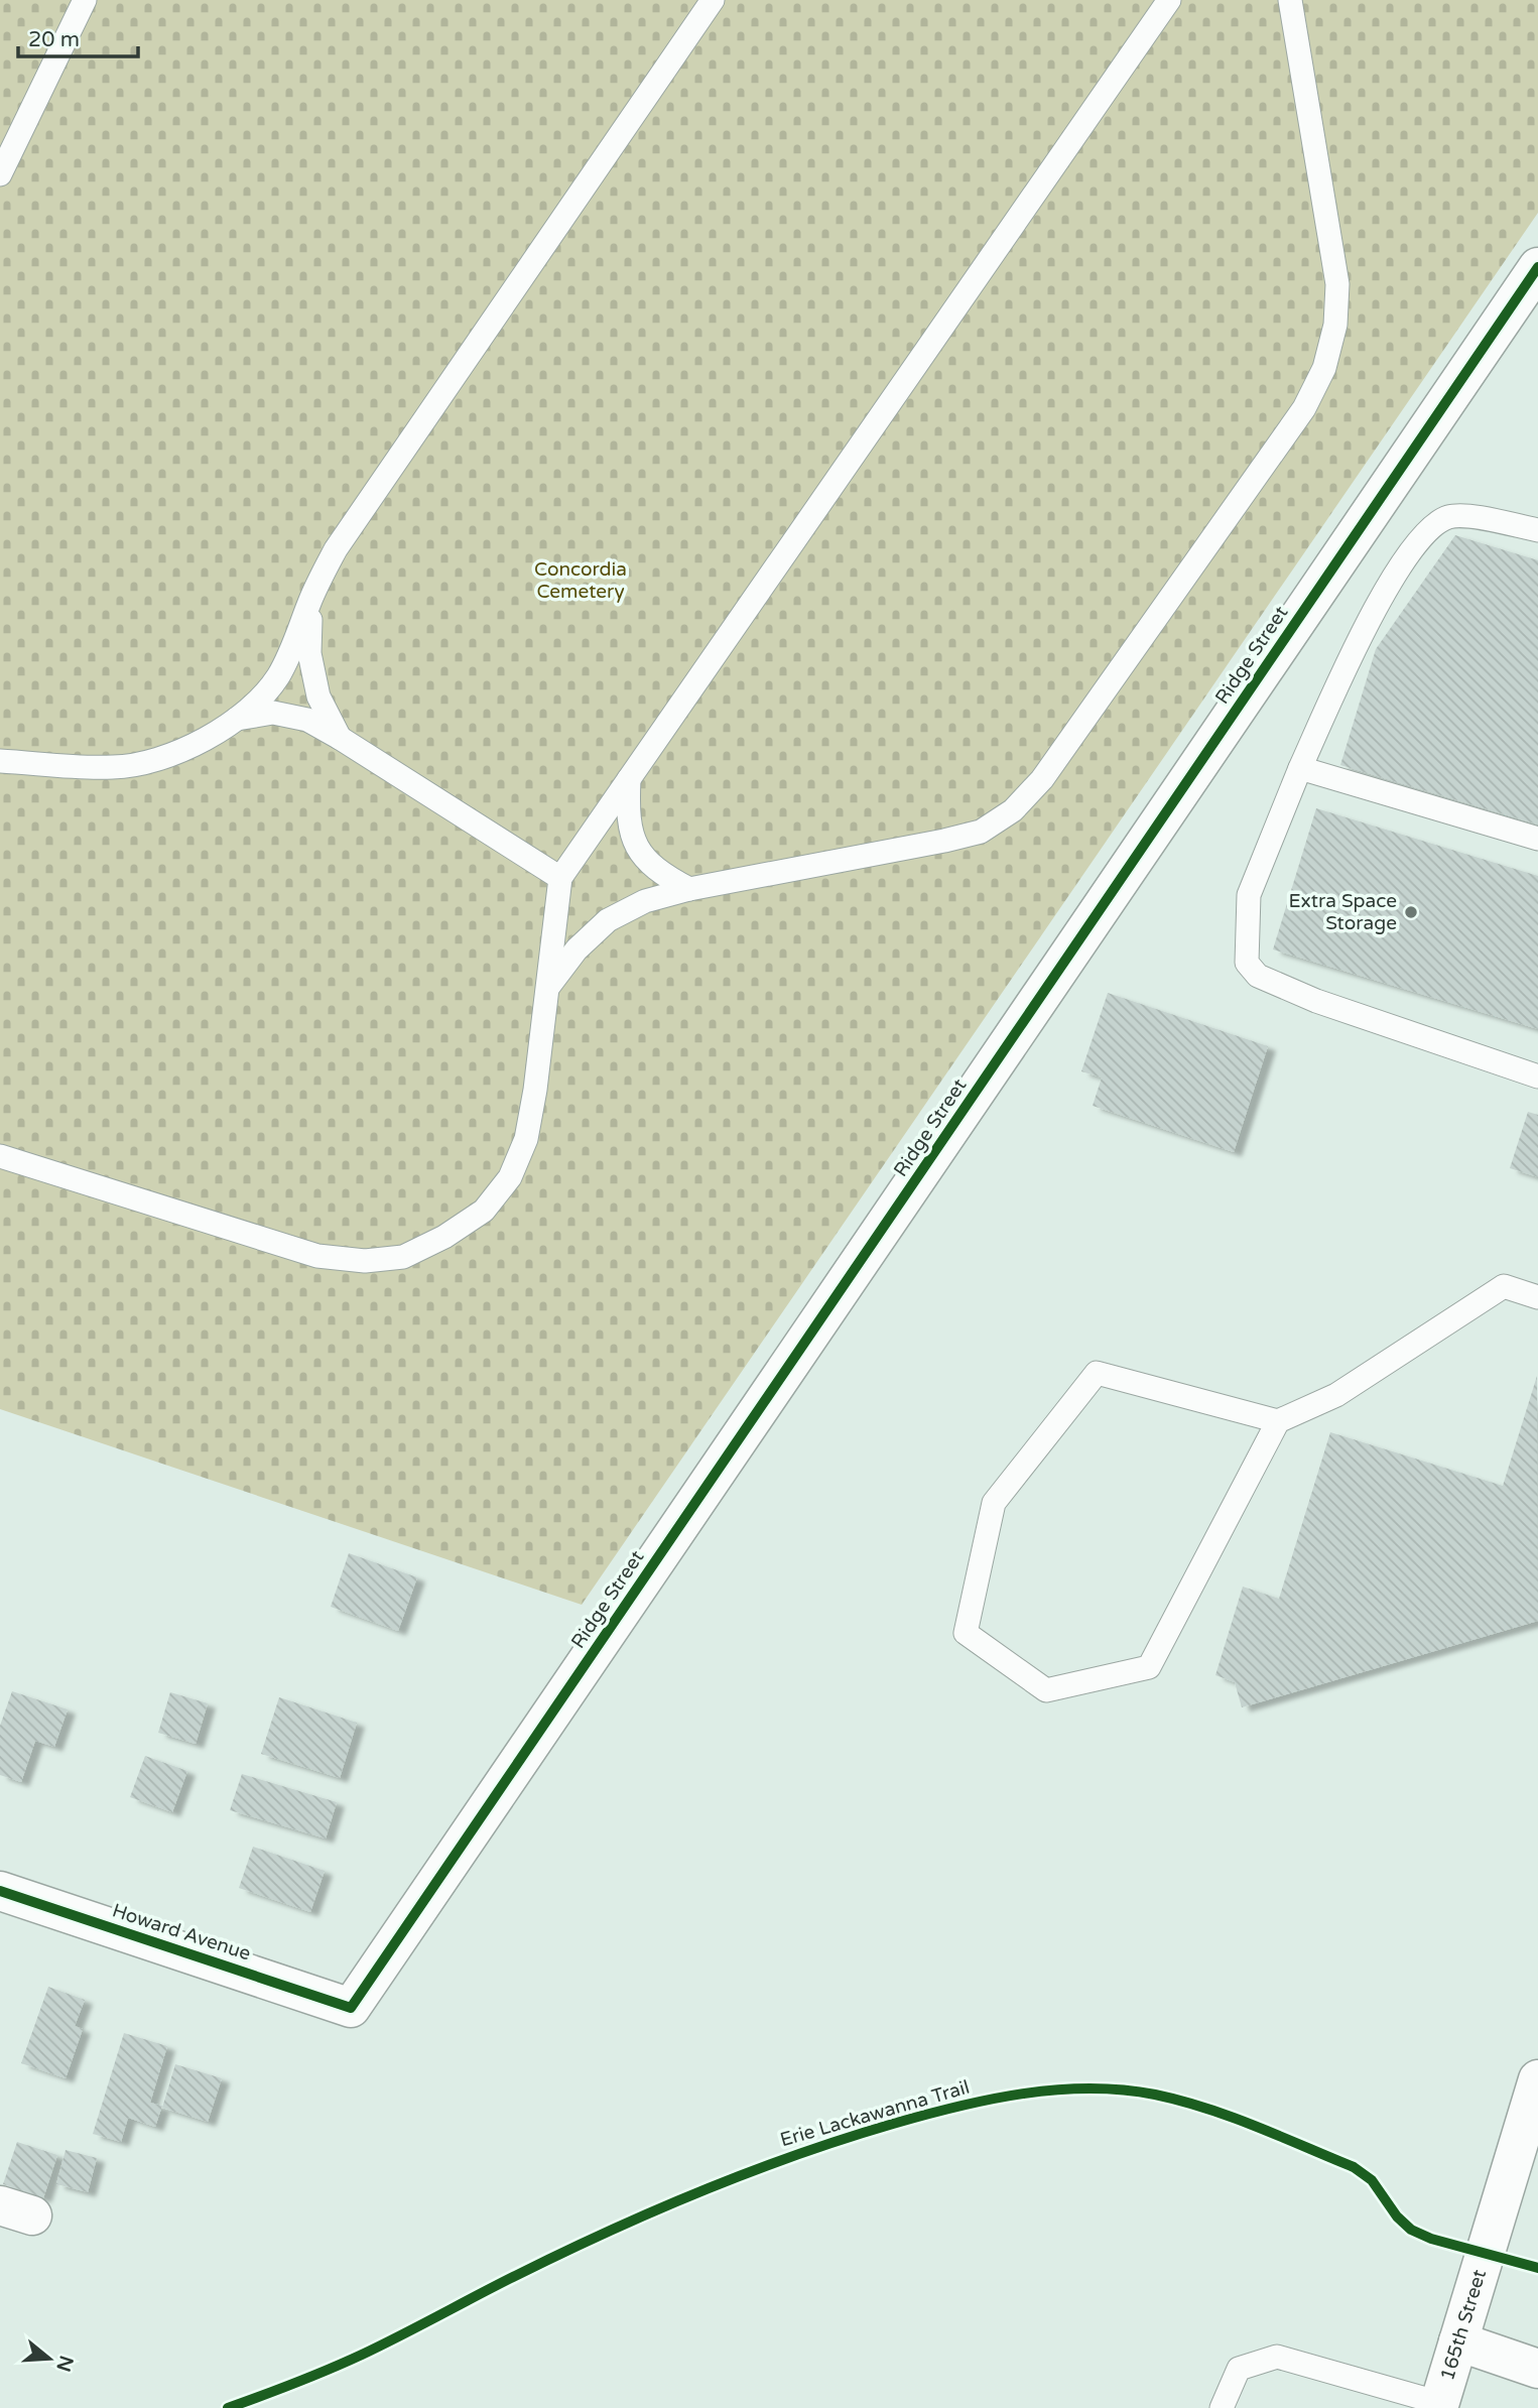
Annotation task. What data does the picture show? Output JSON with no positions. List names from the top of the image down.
{
  "streets": {
    "street": ["Ridge Street", "Howard Avenue", "165th Street"],
    "cycle path": ["Erie Lackawanna Trail"]
  },
  "crossings": [
    ["Ridge Street", "Howard Avenue"]
  ],
  "parks": ["Concordia Cemetery"],
  "places": ["Extra Space Storage"],
  "scale_bar": "20 m",
  "north": "right"
}
